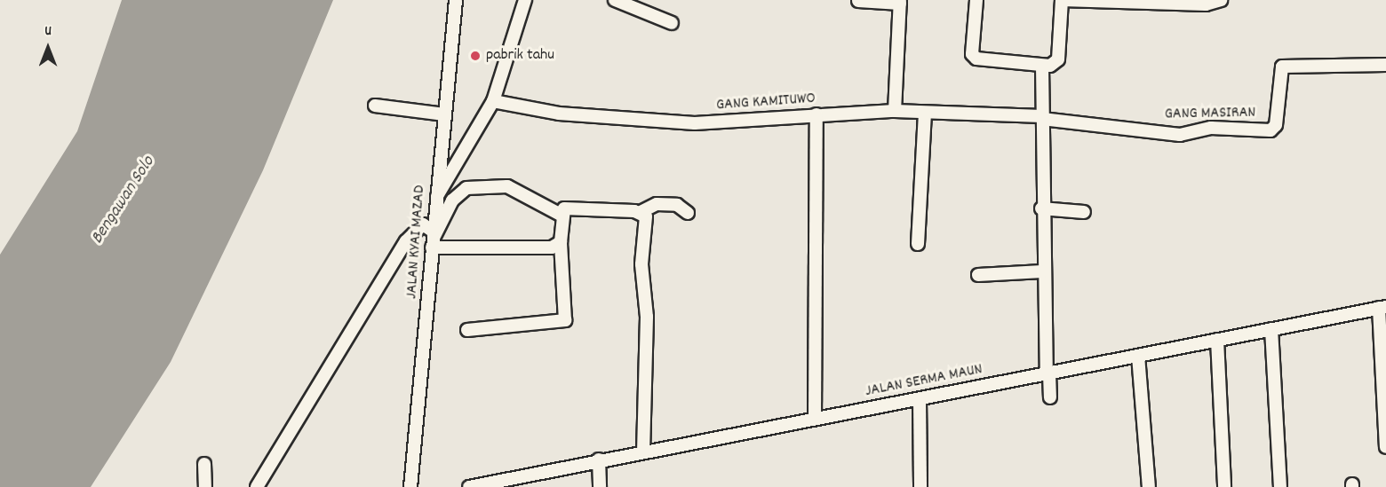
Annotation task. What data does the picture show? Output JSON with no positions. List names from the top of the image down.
{
  "streets": {
    "street": [
      "GANG KAMITUWO",
      "GANG MASIRAN",
      "JALAN KYAI MAZAD",
      "JALAN SERMA MAUN"
    ]
  },
  "crossings": [
    ["GANG KAMITUWO", "GANG MASIRAN"]
  ],
  "water": ["Bengawan Solo"],
  "places": ["pabrik tahu"],
  "north": "top"
}
